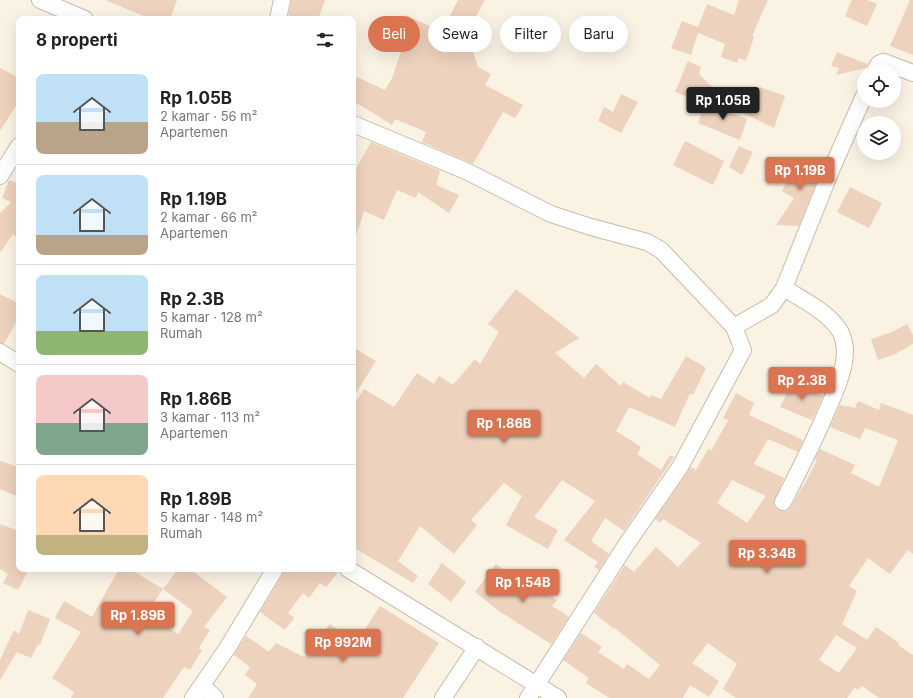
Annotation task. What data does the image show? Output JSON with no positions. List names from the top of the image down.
{
  "page": {
    "chip": [
      "Beli",
      "Sewa",
      "Filter",
      "Baru"
    ],
    "heading": "8 properti",
    "list": [
      {
        "name": "Rp 1.05B",
        "note": "2 kamar · 56 m² · Apartemen"
      },
      {
        "name": "Rp 1.19B",
        "note": "2 kamar · 66 m² · Apartemen"
      },
      {
        "name": "Rp 2.3B",
        "note": "5 kamar · 128 m² · Rumah"
      },
      {
        "name": "Rp 1.86B",
        "note": "3 kamar · 113 m² · Apartemen"
      },
      {
        "name": "Rp 1.89B",
        "note": "5 kamar · 148 m² · Rumah"
      }
    ],
    "price": [
      "Rp 1.05B",
      "Rp 1.19B",
      "Rp 2.3B",
      "Rp 1.86B",
      "Rp 3.34B",
      "Rp 1.54B",
      "Rp 1.89B",
      "Rp 992M"
    ]
  }
}
